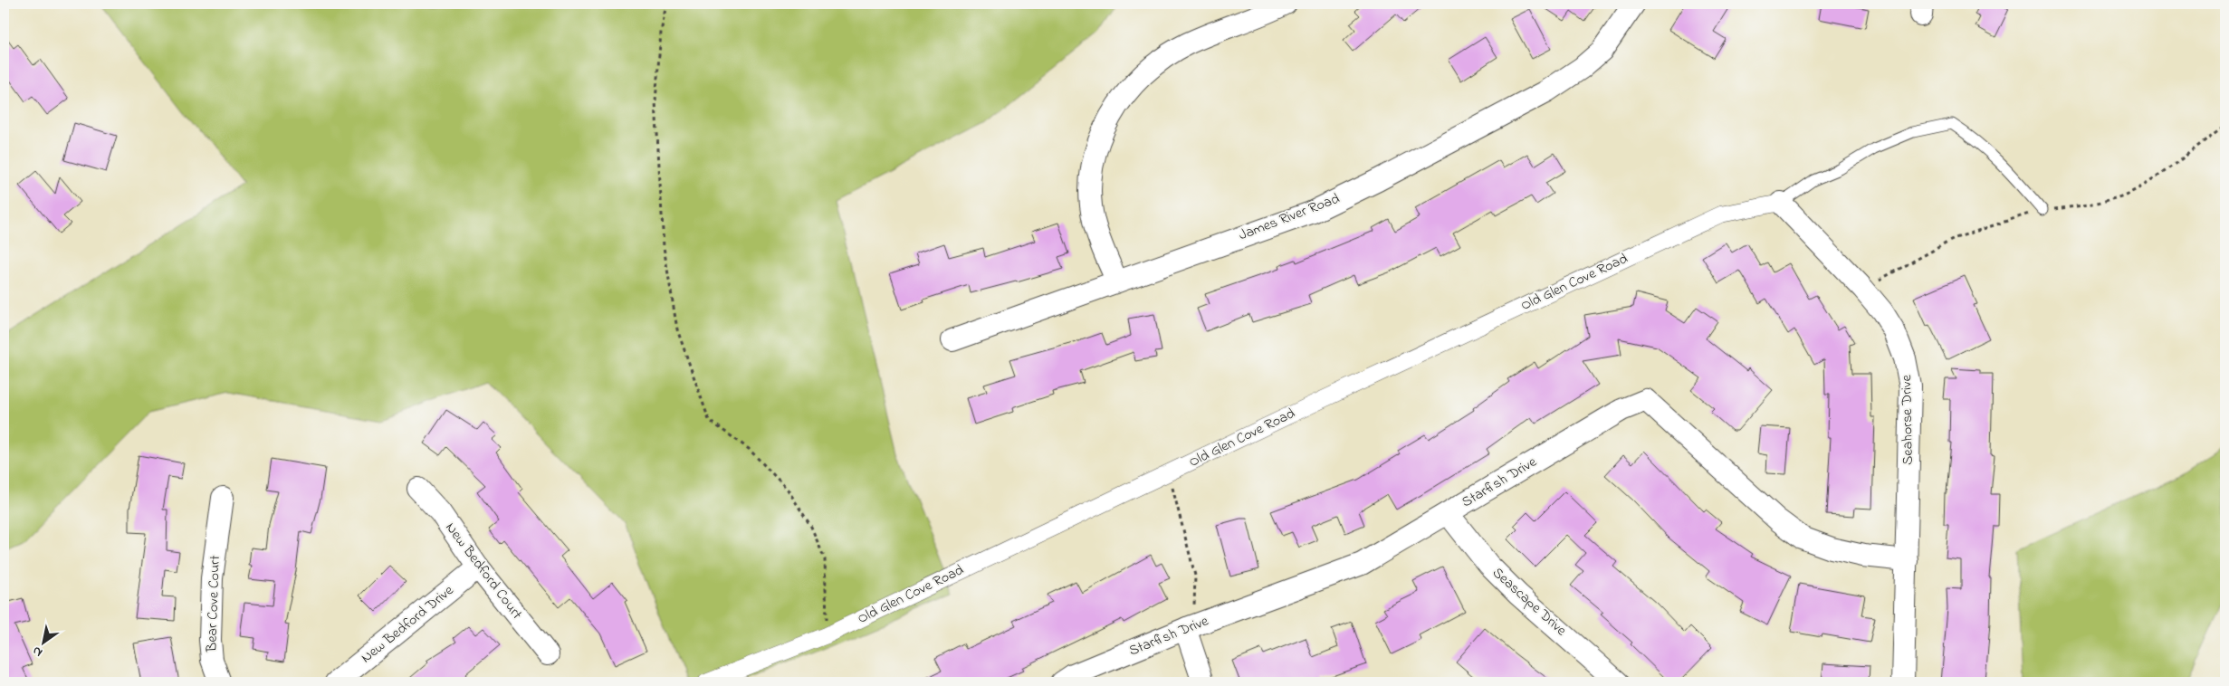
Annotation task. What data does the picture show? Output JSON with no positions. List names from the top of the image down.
{
  "streets": {
    "street": [
      "James River Road",
      "Old Glen Cove Road",
      "Seahorse Drive",
      "Starfish Drive",
      "New Bedford Court",
      "Seascape Drive",
      "Bear Cove Court",
      "New Bedford Drive"
    ]
  },
  "crossings": [
    ["Old Glen Cove Road", "Seahorse Drive"],
    ["Seahorse Drive", "Starfish Drive"],
    ["Starfish Drive", "Seascape Drive"],
    ["New Bedford Court", "New Bedford Drive"]
  ],
  "north": "bottom left"
}
